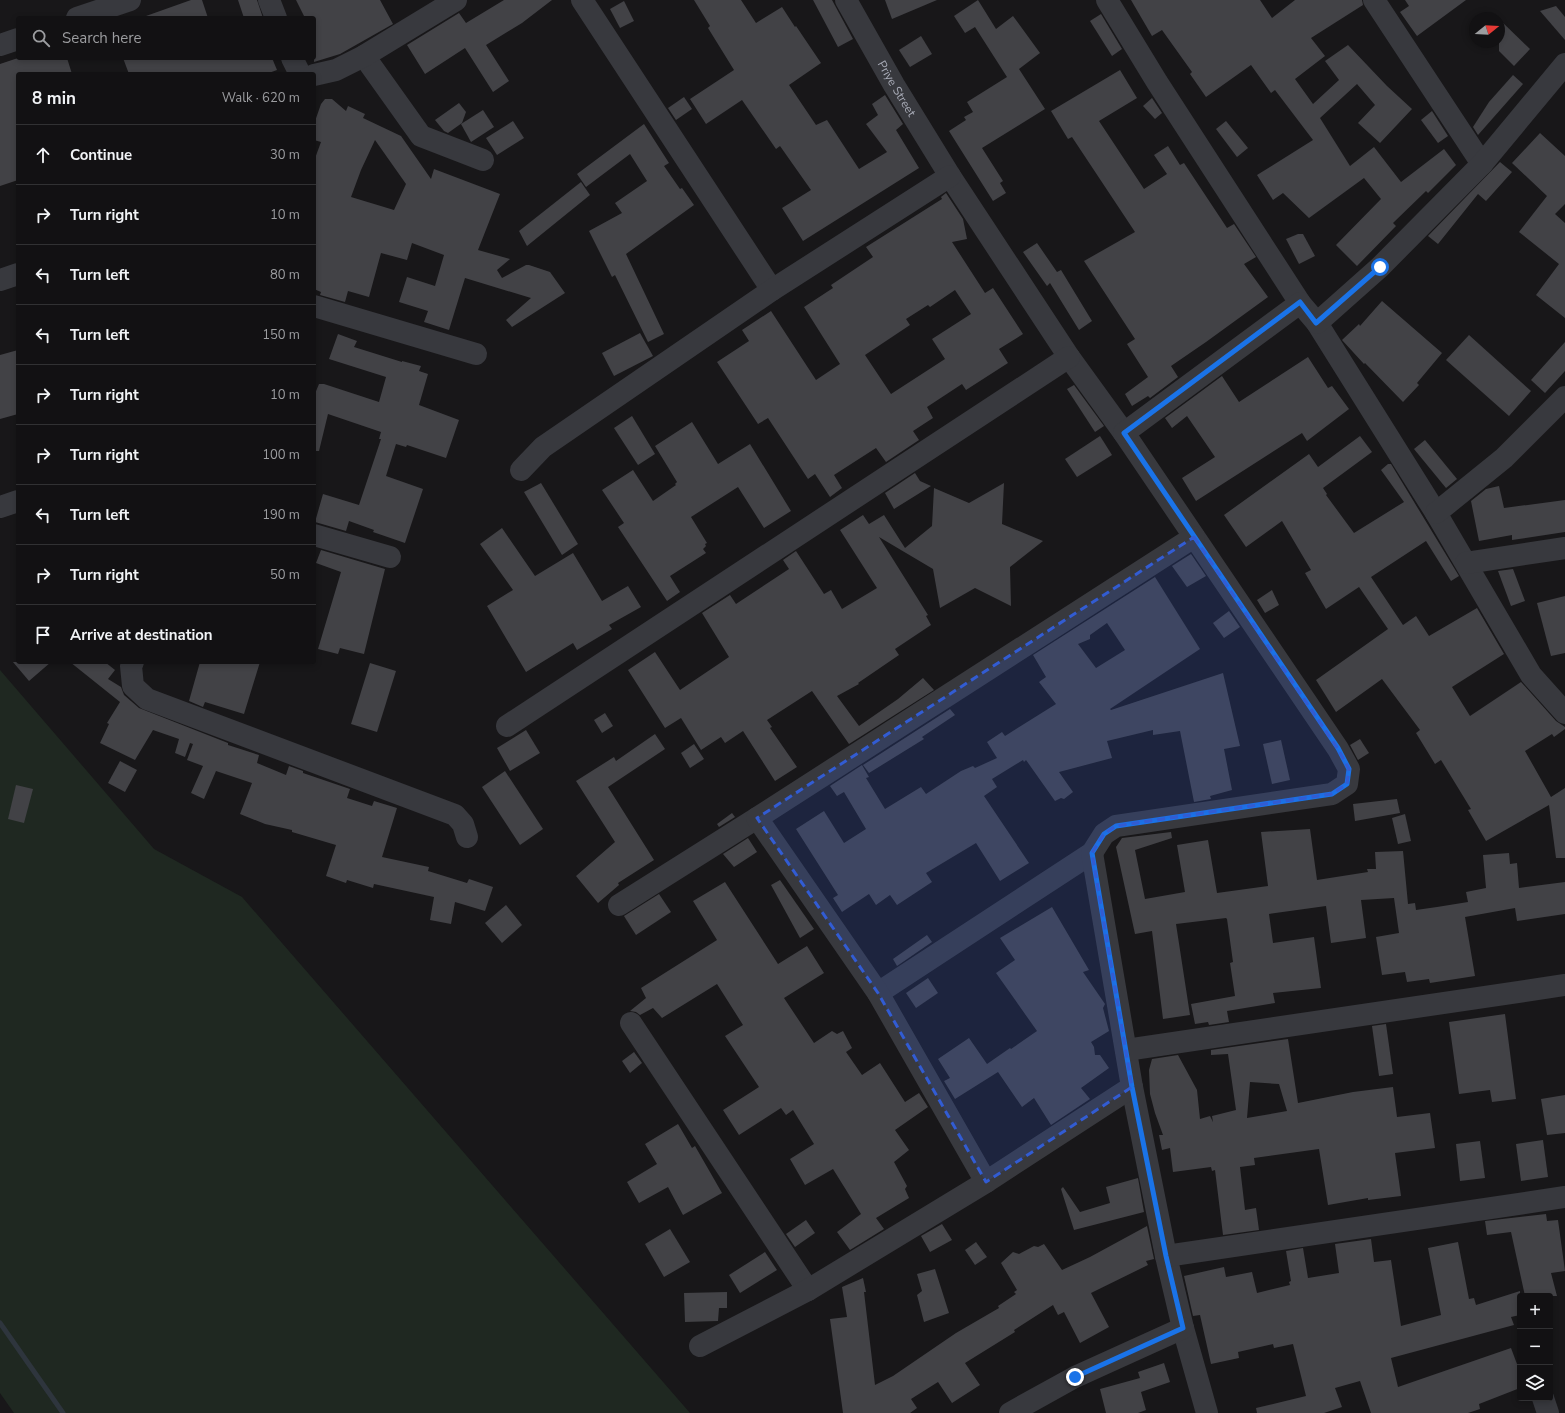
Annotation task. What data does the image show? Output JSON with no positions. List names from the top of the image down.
{
  "streets": {
    "street": ["Priye Street"]
  },
  "north": "right",
  "page": {
    "search": "Search here",
    "heading": ["8 min", "Walk · 620 m"],
    "list": [
      ["Continue", "30 m"],
      ["Turn right", "10 m"],
      ["Turn left", "80 m"],
      ["Turn left", "150 m"],
      ["Turn right", "10 m"],
      ["Turn right", "100 m"],
      ["Turn left", "190 m"],
      ["Turn right", "50 m"],
      "Arrive at destination"
    ],
    "map_buttons": ["+", "−"]
  }
}
